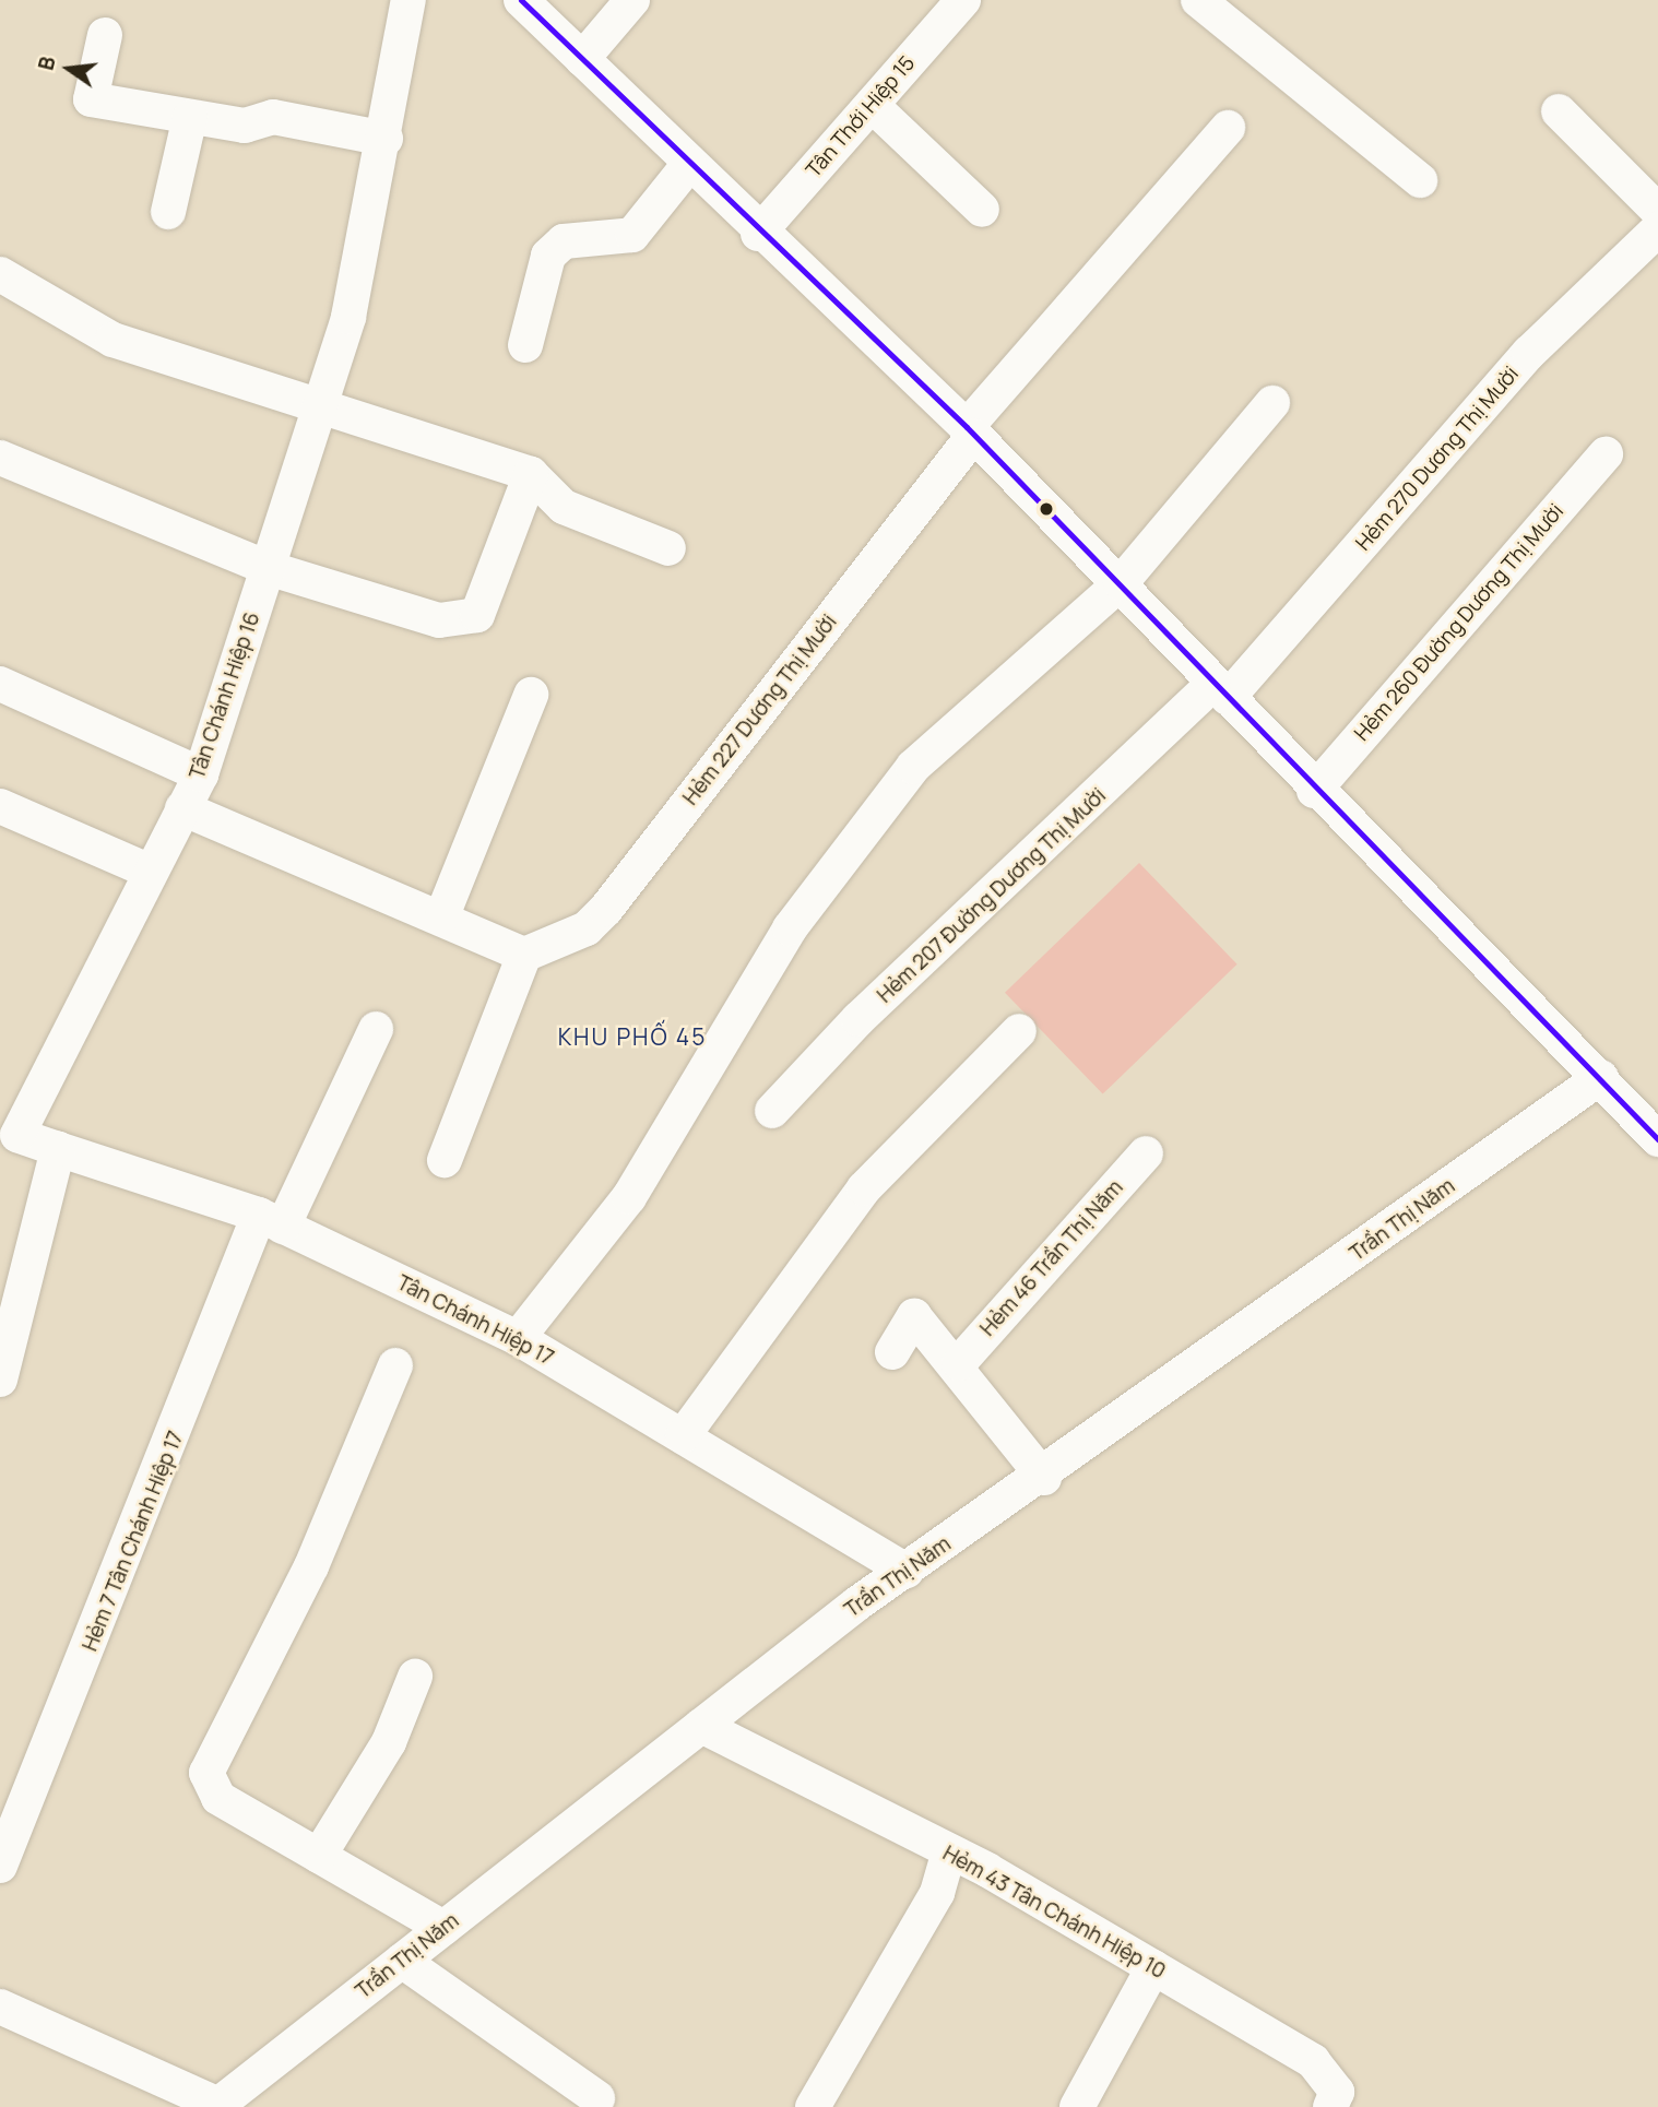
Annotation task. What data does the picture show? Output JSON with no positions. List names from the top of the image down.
{
  "streets": {
    "street": [
      "Tân Thới Hiệp 15",
      "Hẻm 270 Dương Thị Mười",
      "Hẻm 260 Đường Dương Thị Mười",
      "Tân Chánh Hiệp 16",
      "Hẻm 227 Dương Thị Mười",
      "Hẻm 207 Đường Dương Thị Mười",
      "Trần Thị Năm",
      "Hẻm 46 Trần Thị Năm",
      "Tân Chánh Hiệp 17",
      "Hẻm 7 Tân Chánh Hiệp 17",
      "Hẻm 43 Tân Chánh Hiệp 10"
    ]
  },
  "crossings": [
    ["Hẻm 270 Dương Thị Mười", "Hẻm 207 Đường Dương Thị Mười"],
    ["Tân Chánh Hiệp 16", "Tân Chánh Hiệp 17"],
    ["Trần Thị Năm", "Tân Chánh Hiệp 17"],
    ["Trần Thị Năm", "Hẻm 43 Tân Chánh Hiệp 10"],
    ["Tân Chánh Hiệp 17", "Hẻm 7 Tân Chánh Hiệp 17"]
  ],
  "districts": ["KHU PHỐ 45"],
  "north": "left"
}
